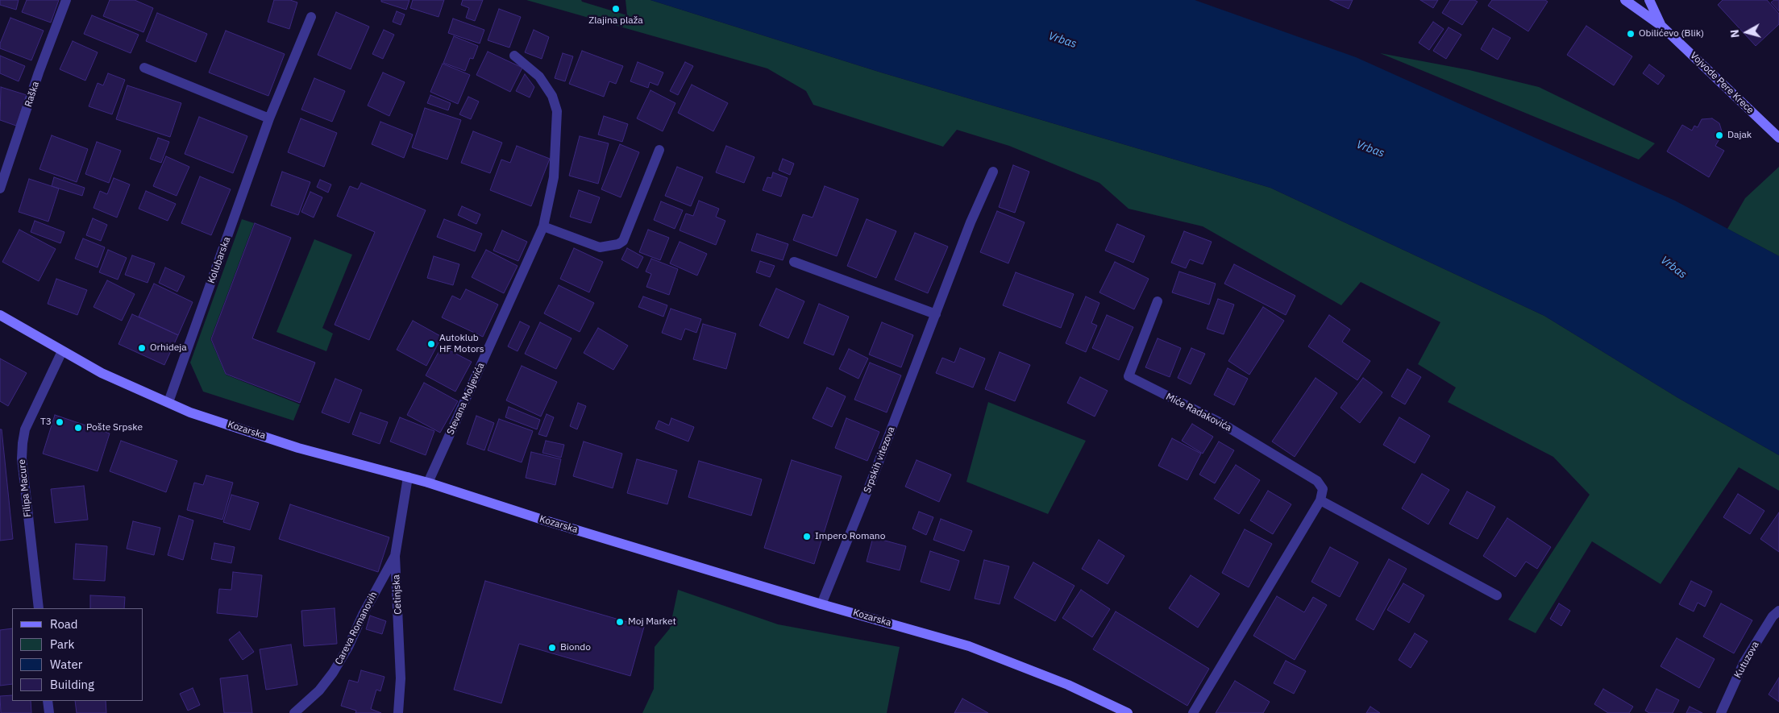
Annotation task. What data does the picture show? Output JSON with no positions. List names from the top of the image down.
{
  "streets": {
    "main road": ["Vojvode Pere Krece", "Kozarska"],
    "street": [
      "Raška",
      "Kolubarska",
      "Stevana Moljevića",
      "Miće Radakovića",
      "Srpskih vitezova",
      "Filipa Macure",
      "Cetinjska",
      "Careva Romanovih",
      "Kutuzova"
    ]
  },
  "crossings": [
    ["Kolubarska", "Kozarska"],
    ["Stevana Moljevića", "Kozarska"],
    ["Kozarska", "Srpskih vitezova"],
    ["Kozarska", "Filipa Macure"],
    ["Kozarska", "Cetinjska"],
    ["Cetinjska", "Careva Romanovih"]
  ],
  "water": ["Vrbas"],
  "places": [
    "Zlajina plaža",
    "Obilićevo (Blik)",
    "Dajak",
    "Autoklub HF Motors",
    "Orhideja",
    "T3",
    "Pošte Srpske",
    "Impero Romano",
    "Moj Market",
    "Biondo"
  ],
  "legend": [
    "Road",
    "Park",
    "Water",
    "Building"
  ],
  "north": "left"
}
